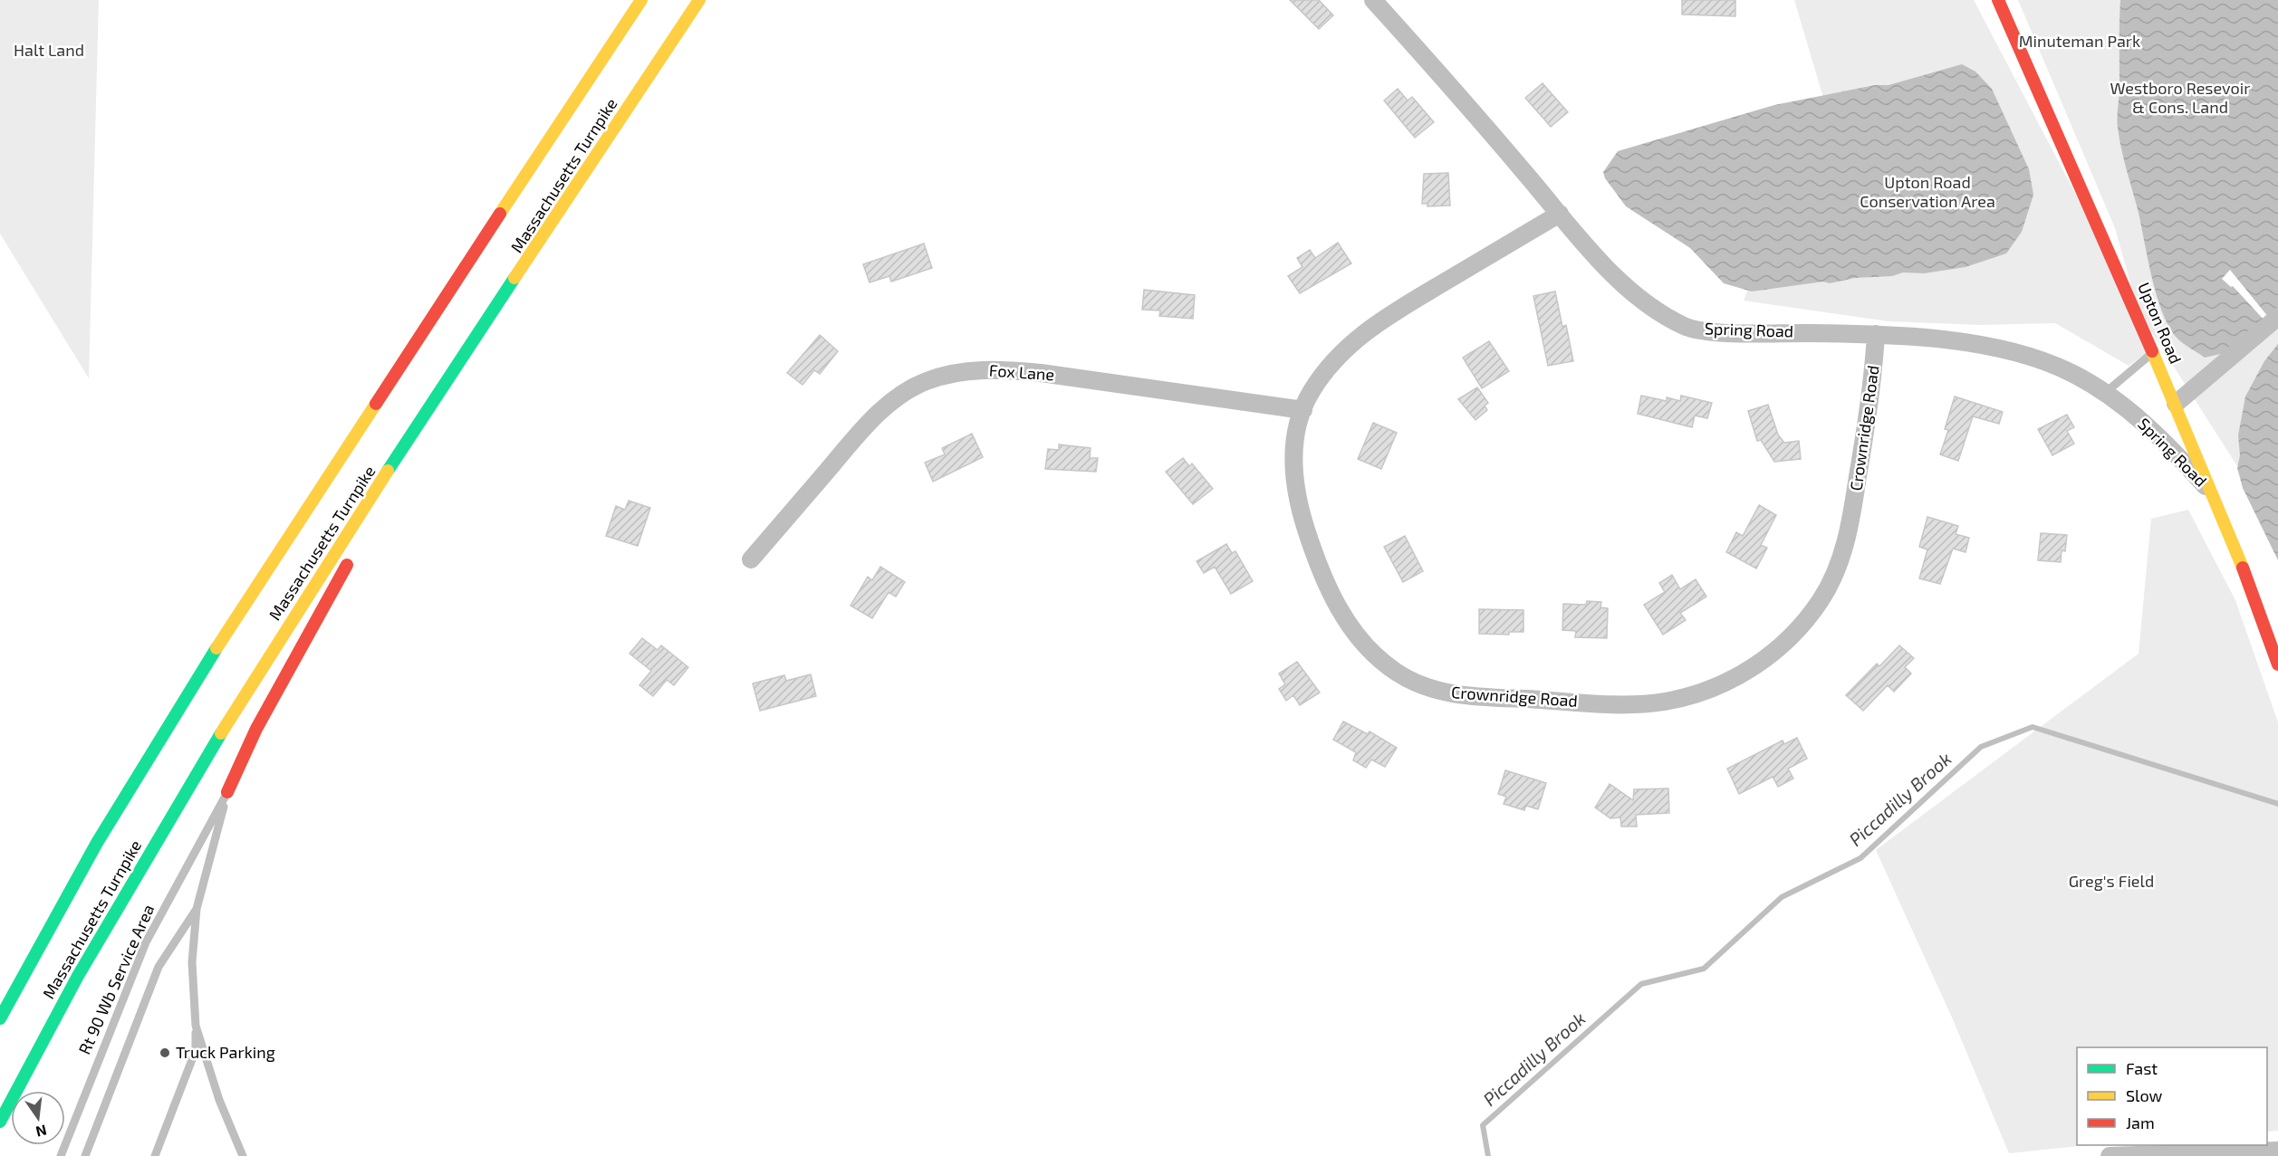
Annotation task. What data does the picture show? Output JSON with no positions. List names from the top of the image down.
{
  "streets": {
    "main road": ["Massachusetts Turnpike", "Upton Road"],
    "street": ["Spring Road", "Fox Lane", "Crownridge Road"],
    "lane": ["Rt 90 Wb Service Area"]
  },
  "crossings": [
    ["Upton Road", "Spring Road"],
    ["Spring Road", "Crownridge Road"],
    ["Fox Lane", "Crownridge Road"]
  ],
  "water": ["Piccadilly Brook"],
  "parks": [
    "Minuteman Park",
    "Halt Land",
    "Westboro Resevoir & Cons. Land",
    "Upton Road Conservation Area",
    "Greg's Field"
  ],
  "places": ["Truck Parking"],
  "legend": ["Fast", "Slow", "Jam"],
  "north": "bottom"
}
